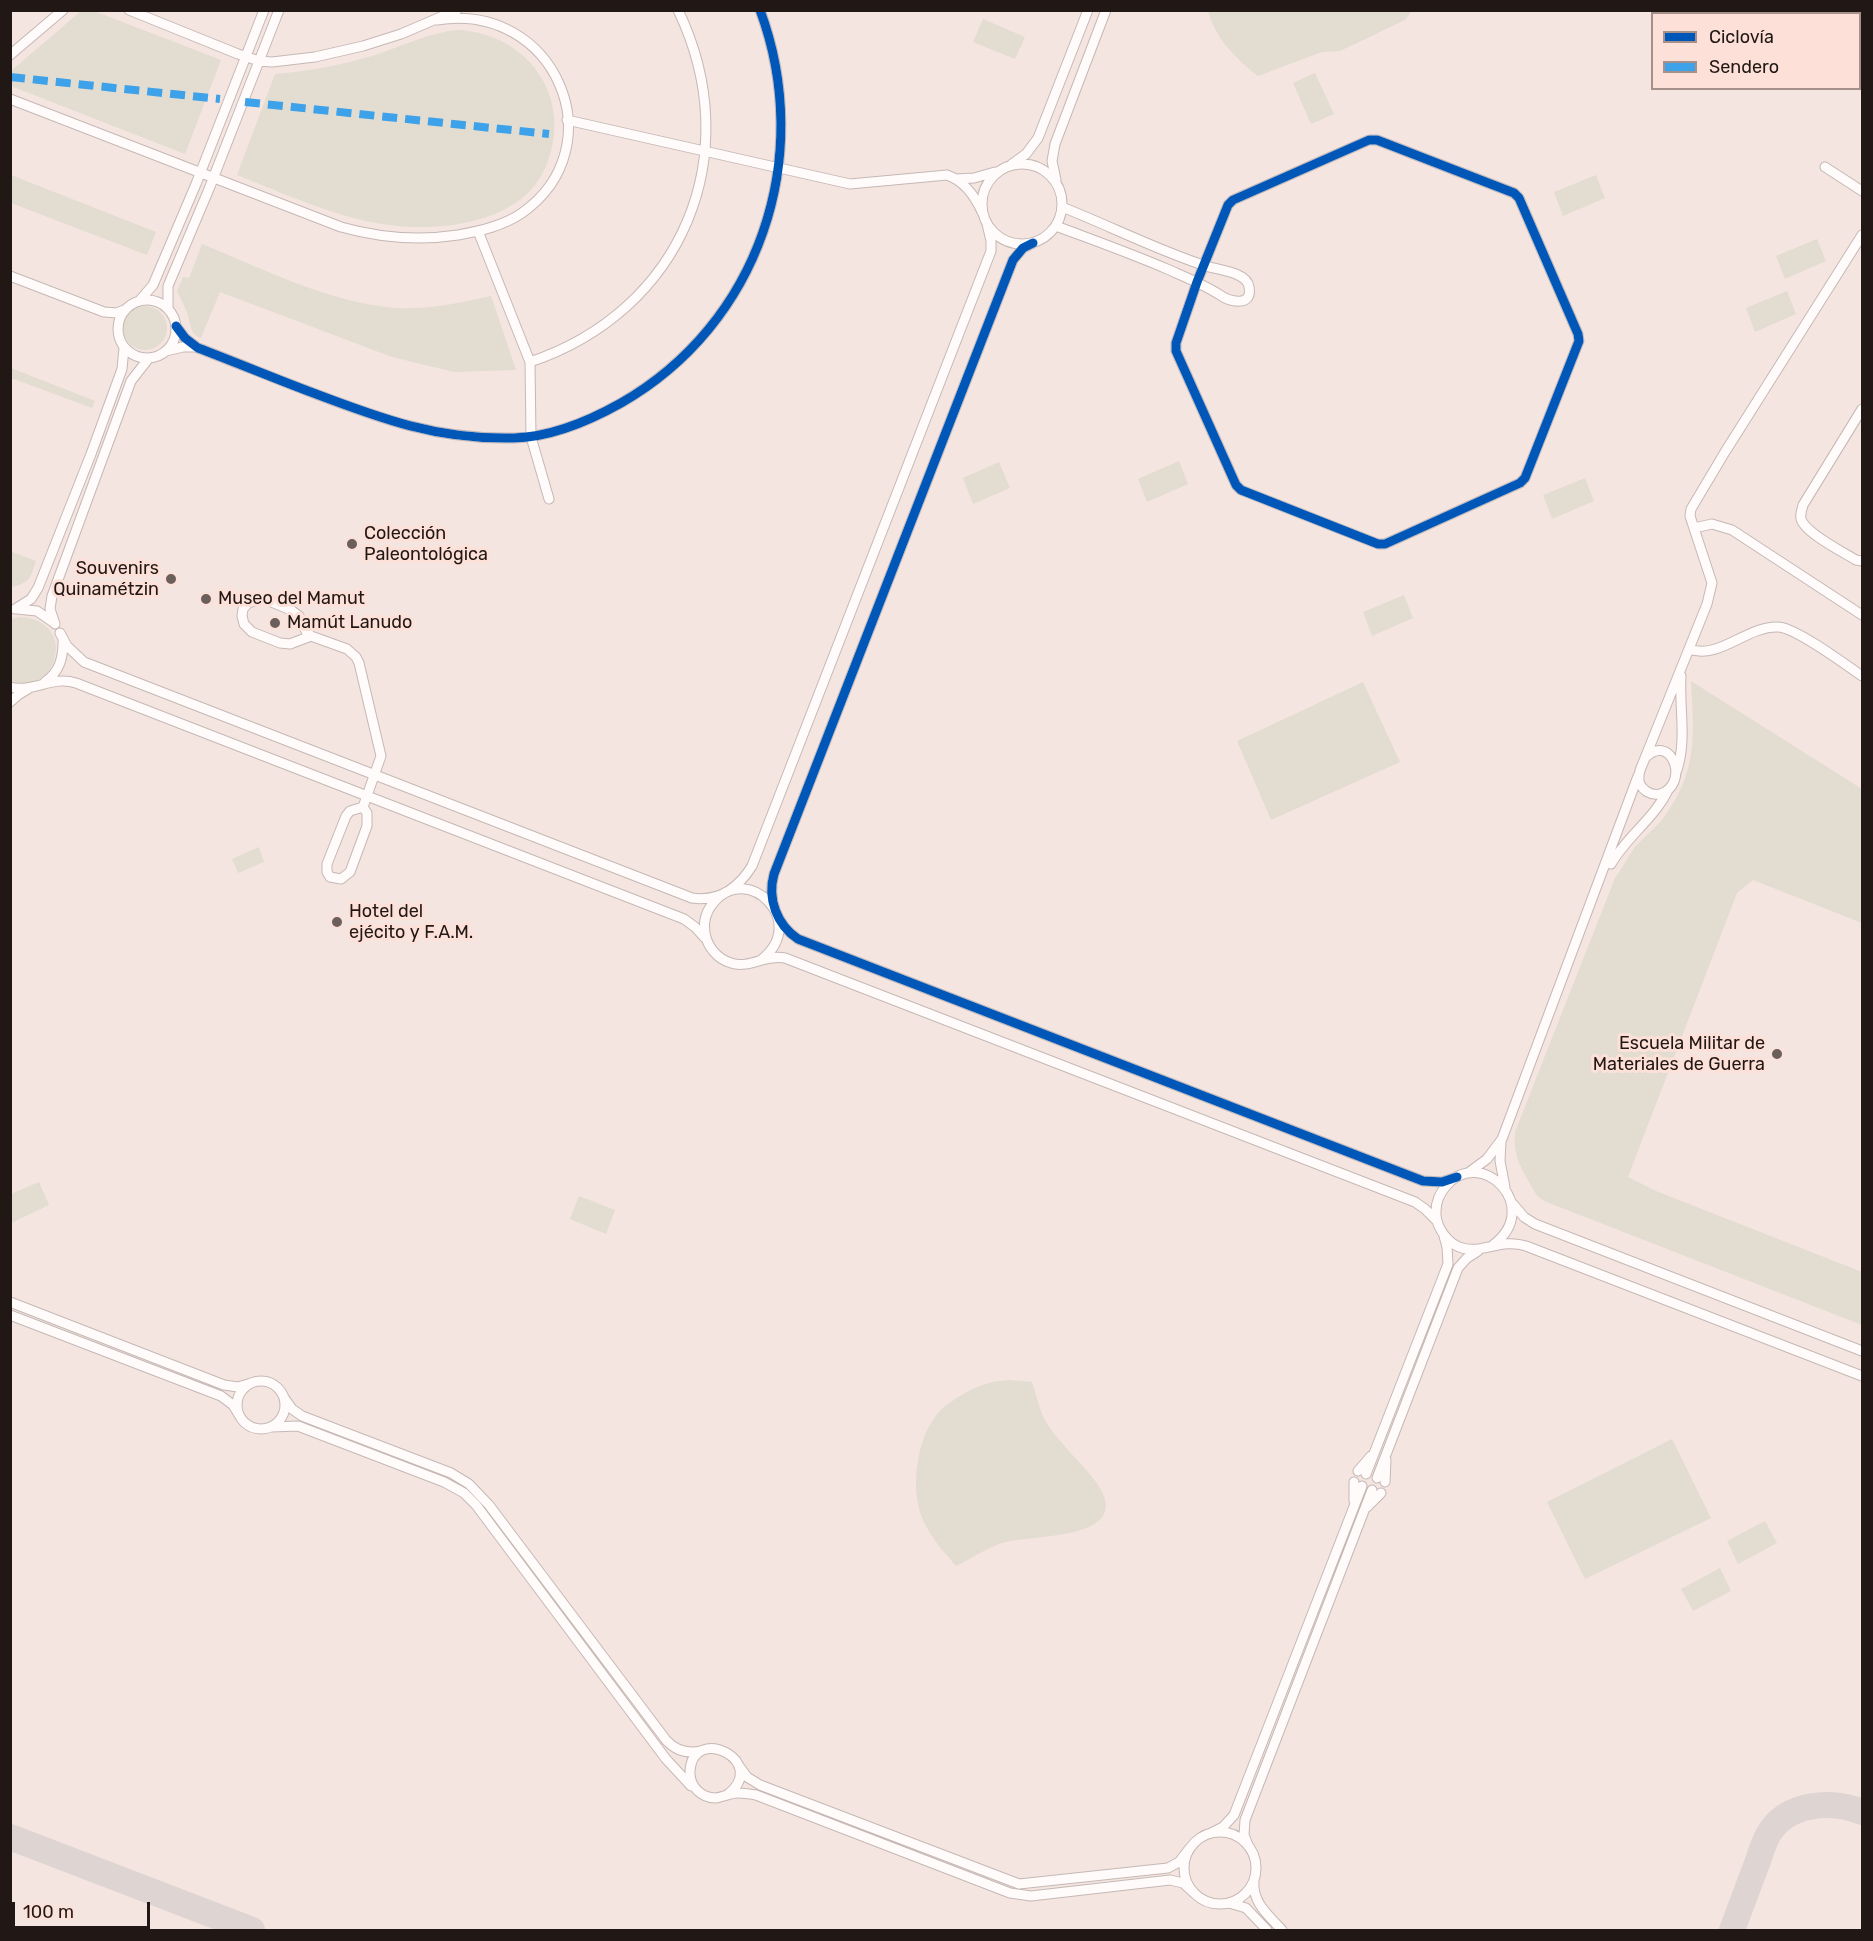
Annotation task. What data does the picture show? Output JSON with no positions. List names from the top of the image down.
{
  "places": [
    "Colección Paleontológica",
    "Souvenirs Quinamétzin",
    "Museo del Mamut",
    "Mamút Lanudo",
    "Hotel del ejécito y F.A.M.",
    "Escuela Militar de Materiales de Guerra"
  ],
  "legend": ["Ciclovía", "Sendero"],
  "scale_bar": "100 m"
}
